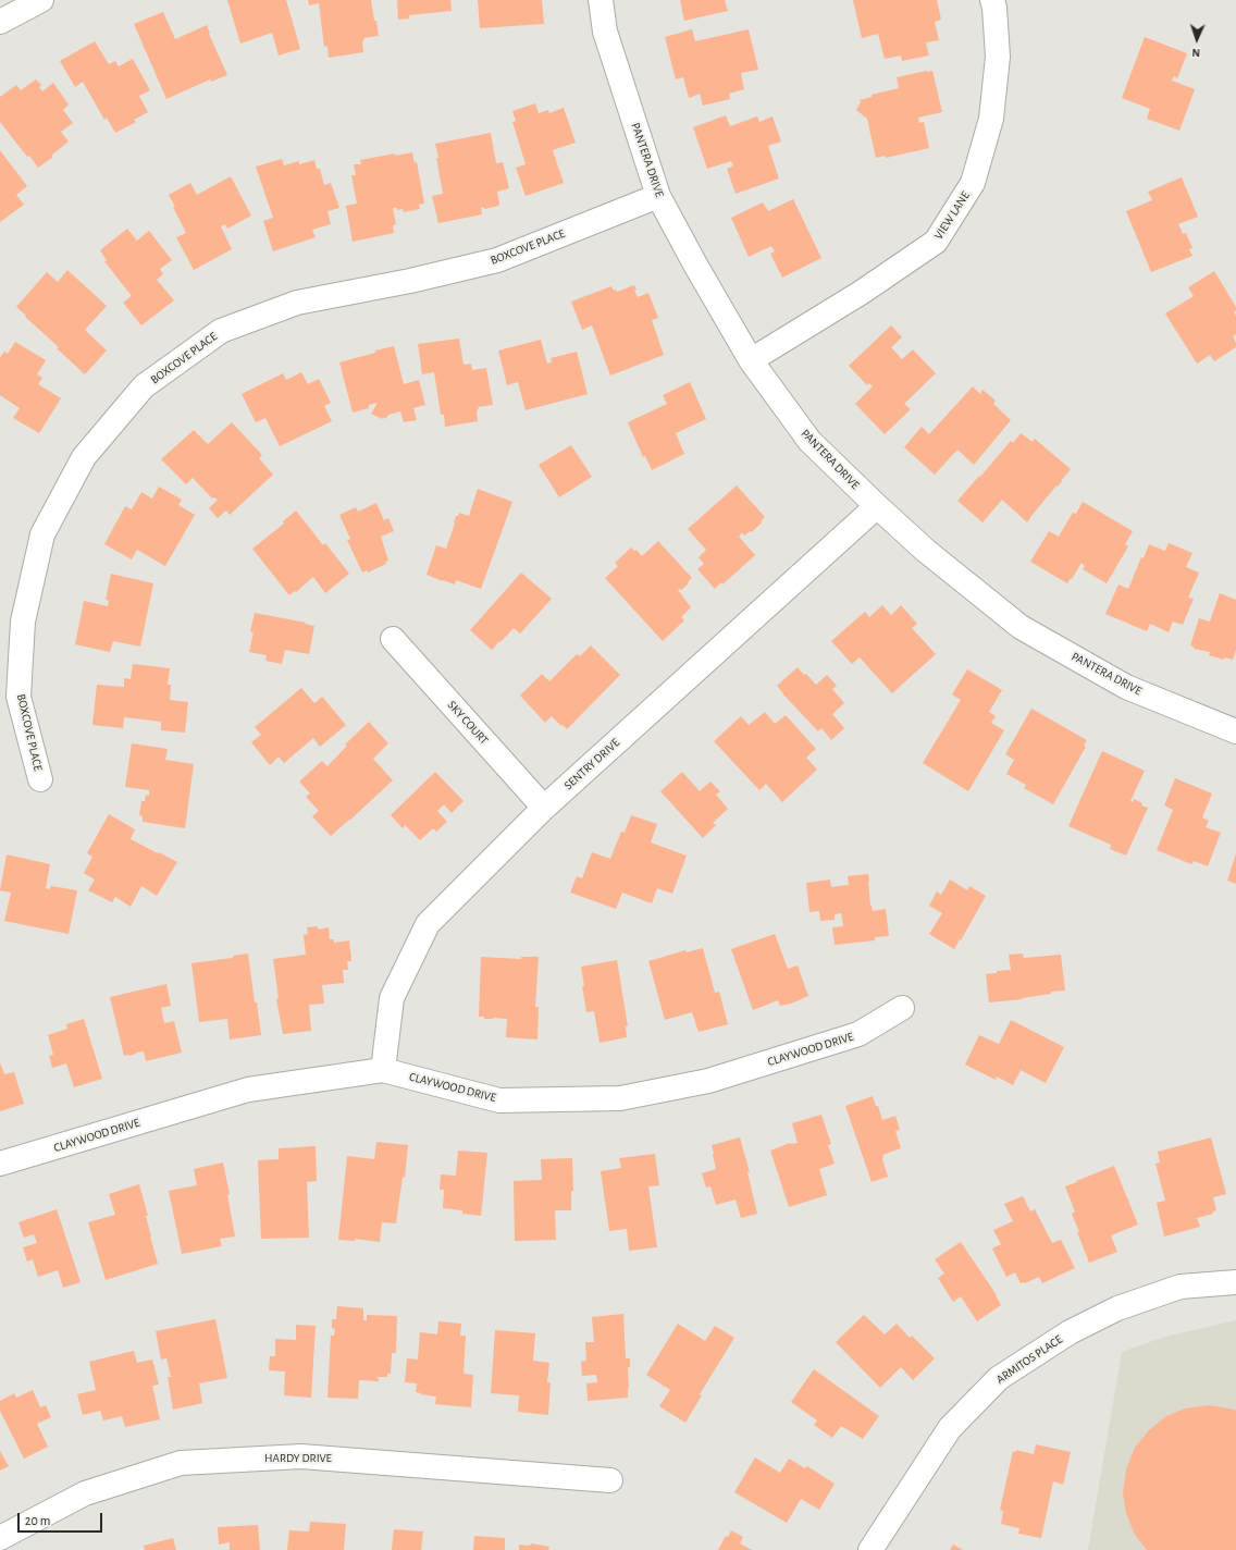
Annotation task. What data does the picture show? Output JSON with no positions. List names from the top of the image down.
{
  "streets": {
    "street": [
      "PANTERA DRIVE",
      "VIEW LANE",
      "BOXCOVE PLACE",
      "SKY COURT",
      "SENTRY DRIVE",
      "CLAYWOOD DRIVE",
      "ARMITOS PLACE",
      "HARDY DRIVE"
    ]
  },
  "crossings": [
    ["PANTERA DRIVE", "VIEW LANE"],
    ["PANTERA DRIVE", "BOXCOVE PLACE"],
    ["PANTERA DRIVE", "SENTRY DRIVE"],
    ["SKY COURT", "SENTRY DRIVE"],
    ["SENTRY DRIVE", "CLAYWOOD DRIVE"]
  ],
  "scale_bar": "20 m",
  "north": "bottom"
}
